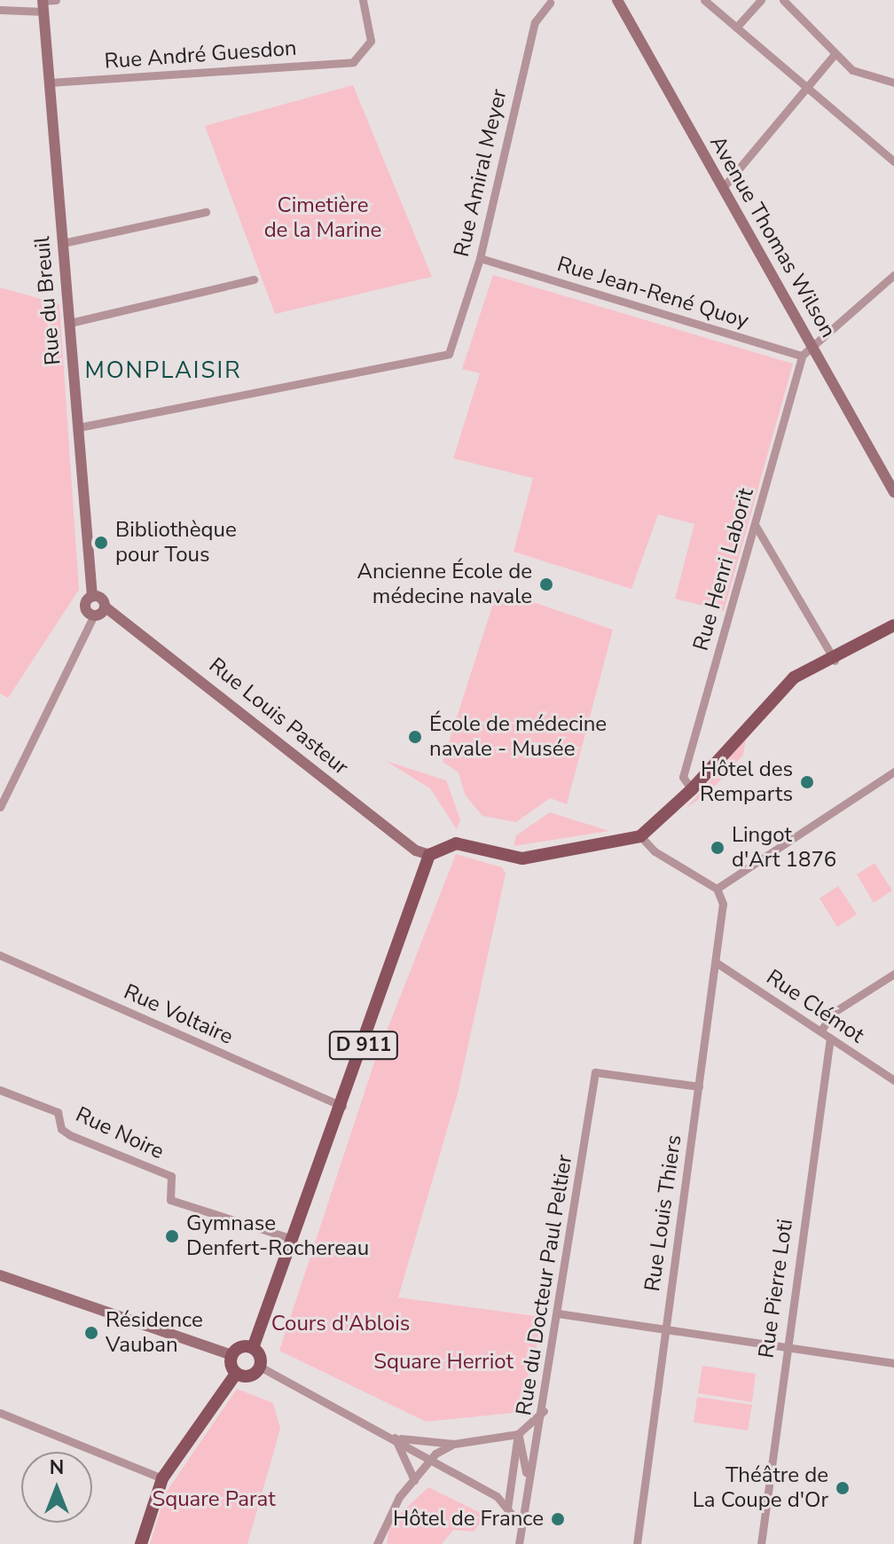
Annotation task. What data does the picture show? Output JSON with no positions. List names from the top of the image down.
{
  "streets": {
    "main road": ["D 911"],
    "street": [
      "Rue André Guesdon",
      "Rue Amiral Meyer",
      "Avenue Thomas Wilson",
      "Rue Jean-René Quoy",
      "Rue du Breuil",
      "Rue Henri Laborit",
      "Rue Louis Pasteur",
      "Rue Clémot",
      "Rue Voltaire",
      "Rue Noire",
      "Rue Louis Thiers",
      "Rue du Docteur Paul Peltier",
      "Rue Pierre Loti"
    ]
  },
  "crossings": [
    ["Rue André Guesdon", "Rue du Breuil"],
    ["Rue Amiral Meyer", "Rue Jean-René Quoy"],
    ["Rue Amiral Meyer", "Rue du Breuil"],
    ["Rue Jean-René Quoy", "Rue Henri Laborit"],
    ["Rue du Breuil", "Rue Louis Pasteur"],
    ["Rue Louis Pasteur", "D 911"],
    ["Rue Clémot", "Rue Louis Thiers"],
    ["Rue Clémot", "Rue Pierre Loti"],
    ["Rue Voltaire", "D 911"],
    ["D 911", "Rue Noire"],
    ["Rue Louis Thiers", "Rue du Docteur Paul Peltier"]
  ],
  "districts": ["MONPLAISIR"],
  "parks": [
    "Cimetière de la Marine",
    "Cours d'Ablois",
    "Square Herriot",
    "Square Parat"
  ],
  "places": [
    "Bibliothèque pour Tous",
    "Ancienne École de médecine navale",
    "École de médecine navale - Musée",
    "Hôtel des Remparts",
    "Lingot d'Art 1876",
    "Gymnase Denfert-Rochereau",
    "Résidence Vauban",
    "Théâtre de La Coupe d'Or",
    "Hôtel de France"
  ],
  "north": "top"
}
